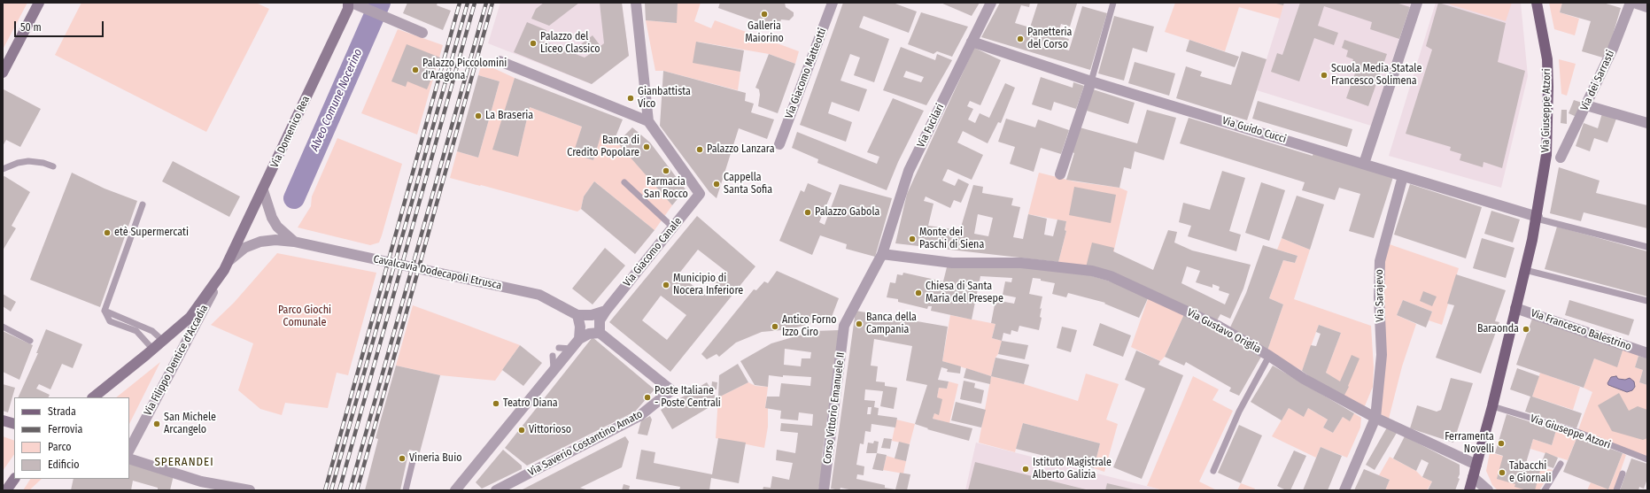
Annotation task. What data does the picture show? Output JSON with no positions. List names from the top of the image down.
{
  "streets": {
    "main road": ["Via Giuseppe Atzori", "Via Domenico Rea"],
    "street": [
      "Via Giacomo Matteotti",
      "Via dei Sarrasti",
      "Via Fucilari",
      "Via Guido Cucci",
      "Via Giacomo Canale",
      "Cavalcavia Dodecapoli Etrusca",
      "Via Sarajevo",
      "Via Francesco Balestrino",
      "Via Gustavo Origlia",
      "Via Filippo Dentice d'Accadia",
      "Corso Vittorio Emanuele II",
      "Via Saverio Costantino Amato"
    ]
  },
  "crossings": [
    ["Via Giuseppe Atzori", "Via Guido Cucci"],
    ["Via Giuseppe Atzori", "Via Francesco Balestrino"],
    ["Via Giuseppe Atzori", "Via Gustavo Origlia"],
    ["Via Fucilari", "Via Guido Cucci"],
    ["Via Fucilari", "Via Gustavo Origlia"],
    ["Via Fucilari", "Corso Vittorio Emanuele II"],
    ["Via Guido Cucci", "Via Sarajevo"],
    ["Via Domenico Rea", "Cavalcavia Dodecapoli Etrusca"],
    ["Via Domenico Rea", "Via Filippo Dentice d'Accadia"],
    ["Via Giacomo Canale", "Via Saverio Costantino Amato"],
    ["Via Sarajevo", "Via Gustavo Origlia"]
  ],
  "districts": ["SPERANDEI"],
  "water": ["Alveo Comune Nocerino"],
  "parks": ["Parco Giochi Comunale"],
  "places": [
    "Galleria Maiorino",
    "Panetteria del Corso",
    "Palazzo del Liceo Classico",
    "Palazzo Piccolomini d'Aragona",
    "Scuola Media Statale Francesco Solimena",
    "Gianbattista Vico",
    "La Braseria",
    "Banca di Credito Popolare",
    "Palazzo Lanzara",
    "Farmacia San Rocco",
    "Cappella Santa Sofia",
    "Palazzo Gabola",
    "etè Supermercati",
    "Monte dei Paschi di Siena",
    "Municipio di Nocera Inferiore",
    "Chiesa di Santa Maria del Presepe",
    "Banca della Campania",
    "Antico Forno Izzo Ciro",
    "Baraonda",
    "Poste Italiane - Poste Centrali",
    "Teatro Diana",
    "San Michele Arcangelo",
    "Vittorioso",
    "Ferramenta Novelli",
    "Vineria Buio",
    "Istituto Magistrale Alberto Galizia",
    "Tabacchi e Giornali"
  ],
  "legend": [
    "Strada",
    "Ferrovia",
    "Parco",
    "Edificio"
  ],
  "scale_bar": "50 m"
}
